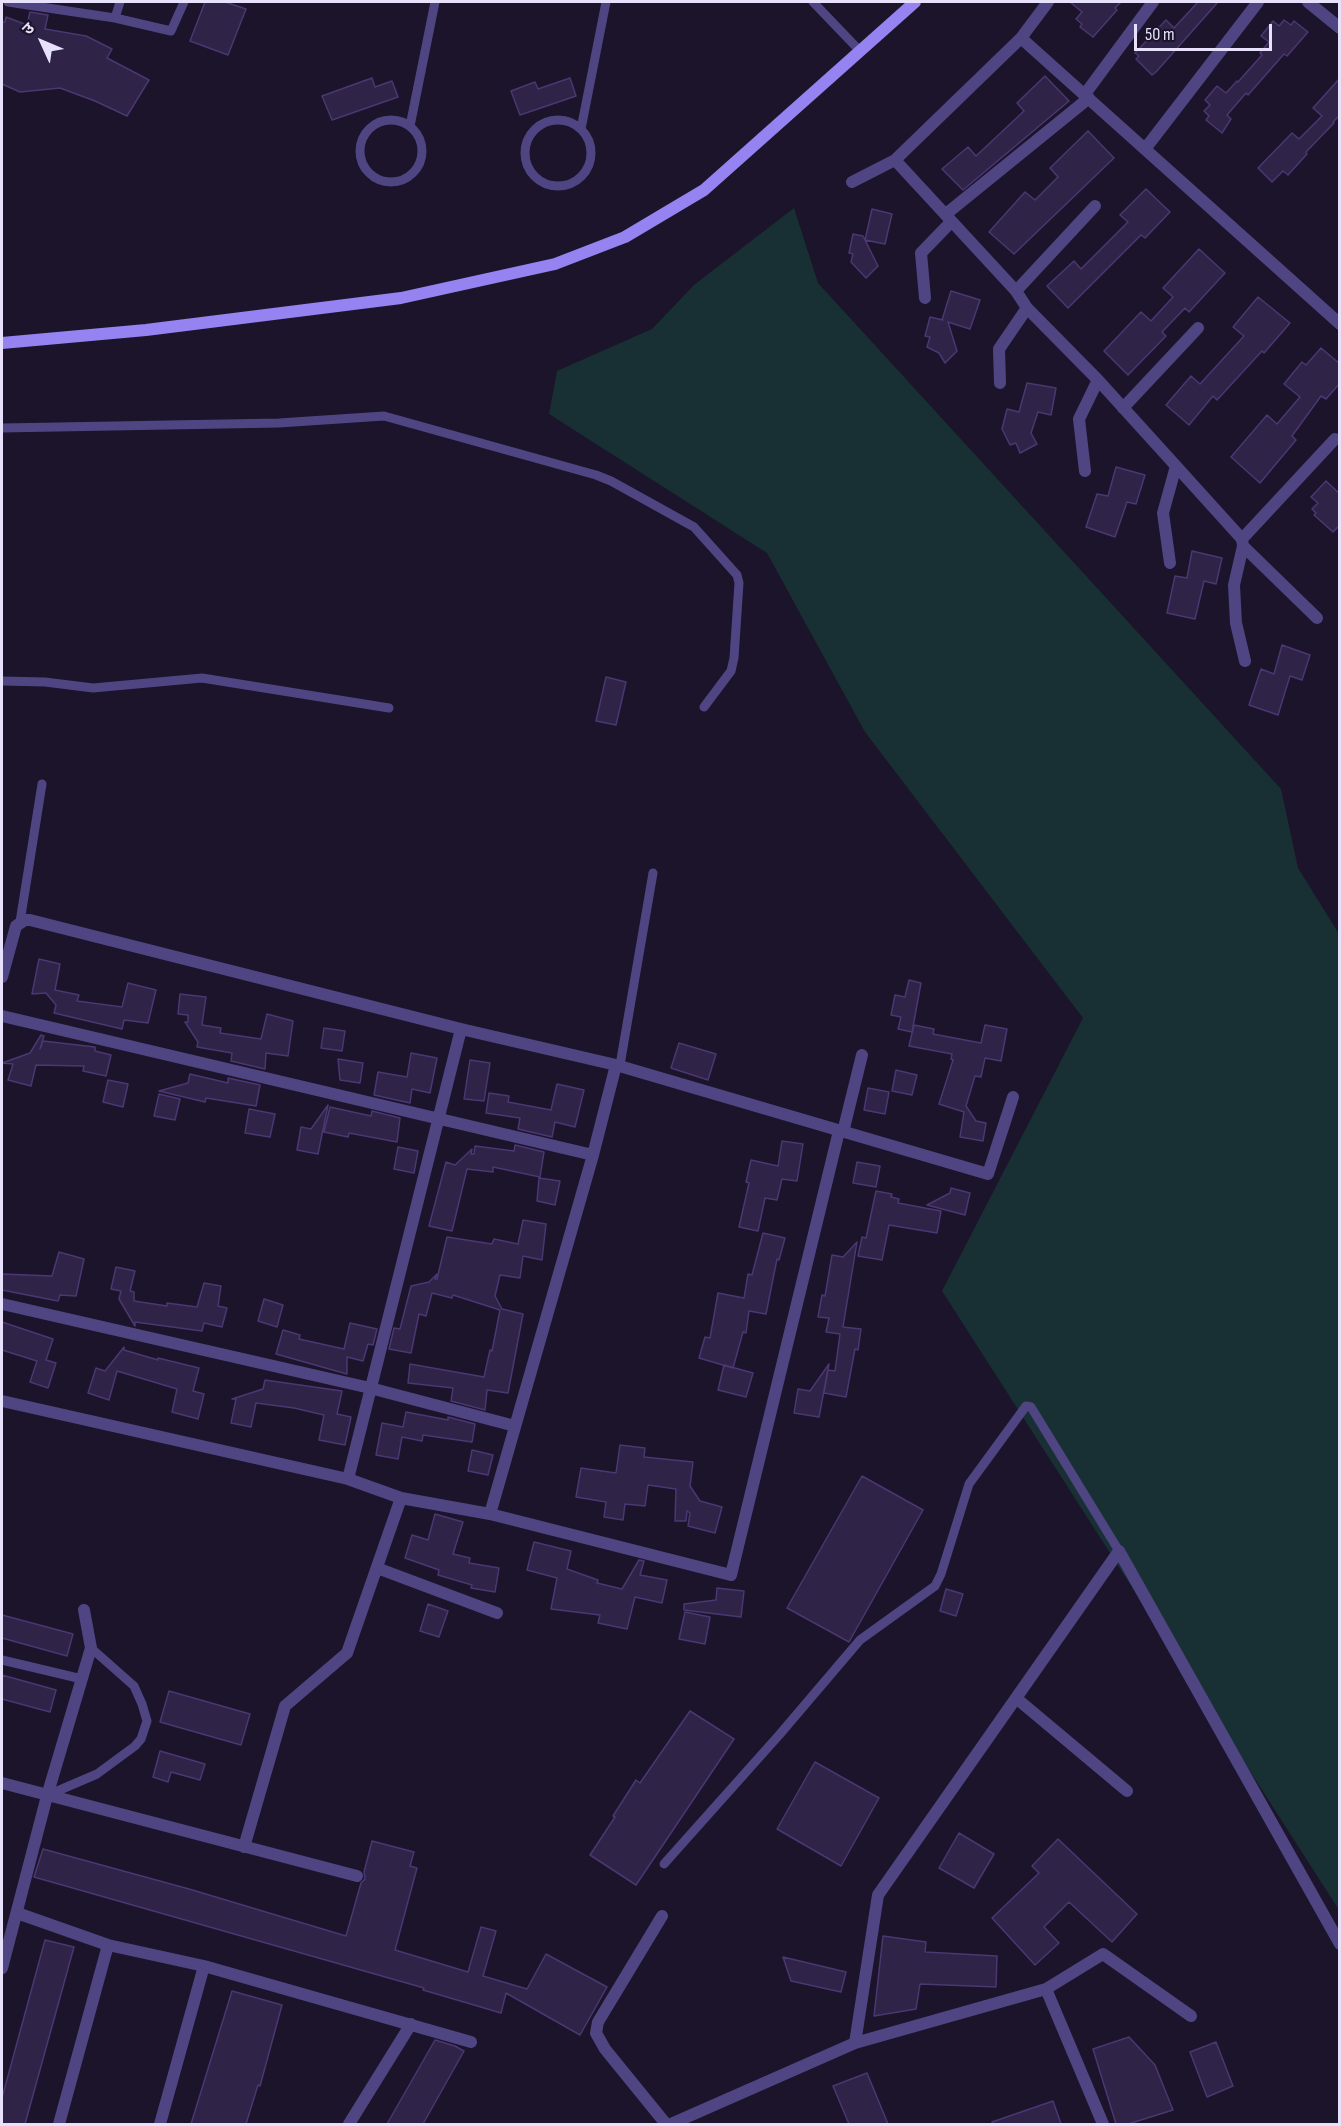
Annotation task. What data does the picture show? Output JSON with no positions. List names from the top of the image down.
{
  "scale_bar": "50 m",
  "north": "top left"
}
